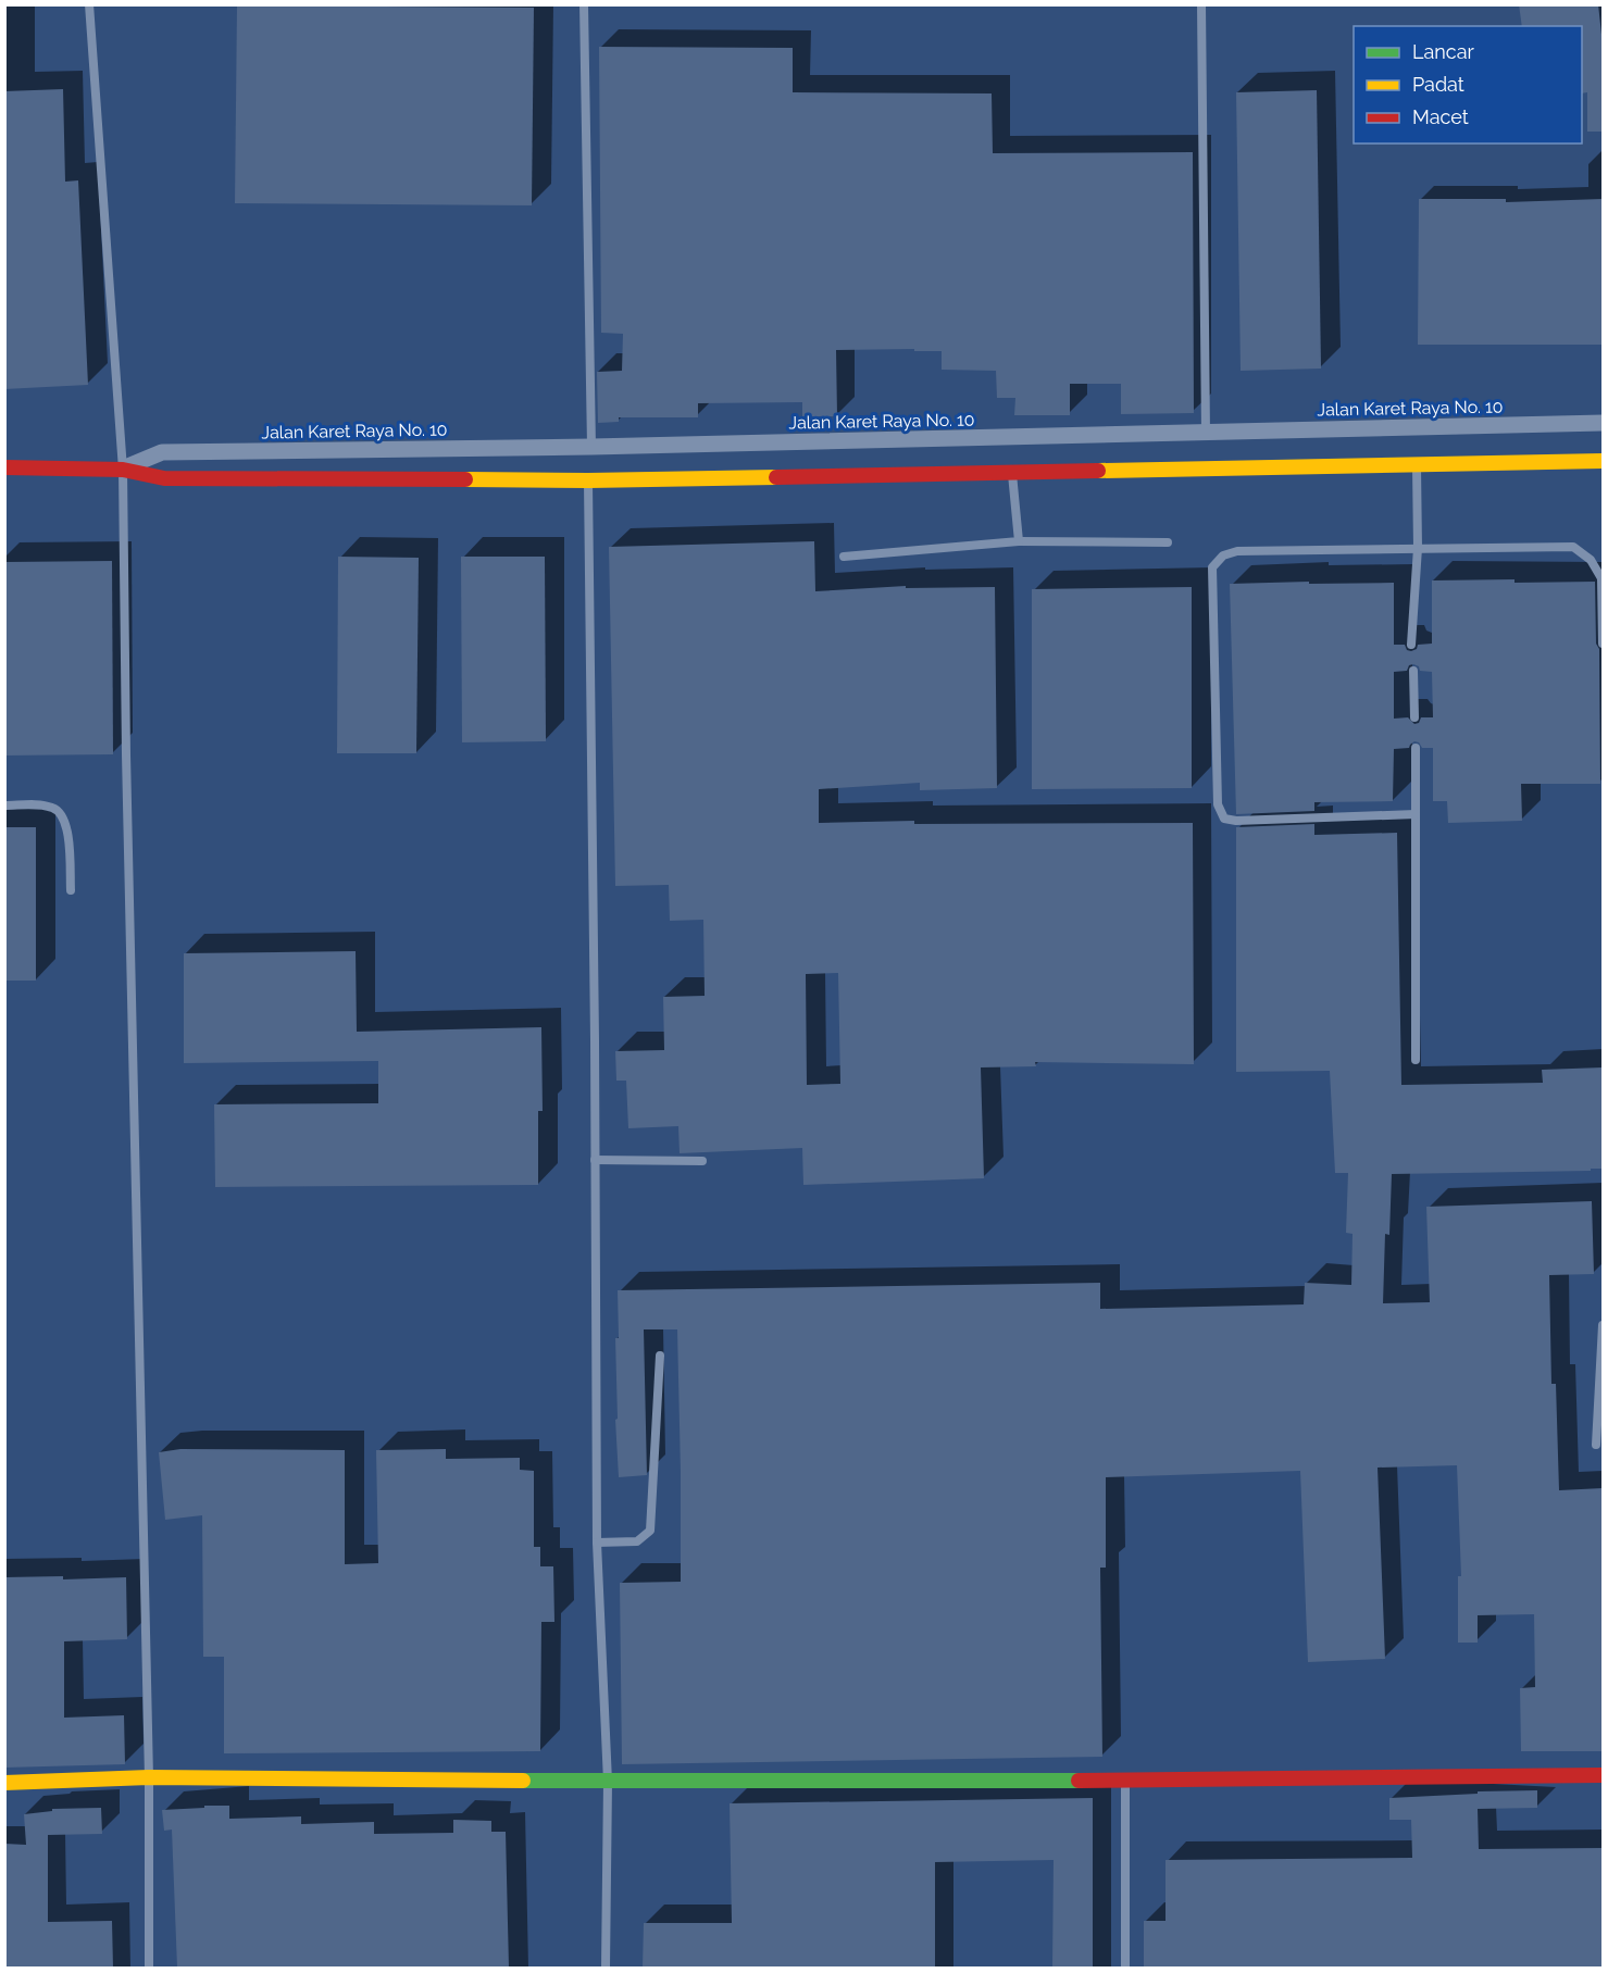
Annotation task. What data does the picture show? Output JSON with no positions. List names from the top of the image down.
{
  "streets": {
    "street": ["Jalan Karet Raya No. 10"]
  },
  "legend": ["Lancar", "Padat", "Macet"]
}
